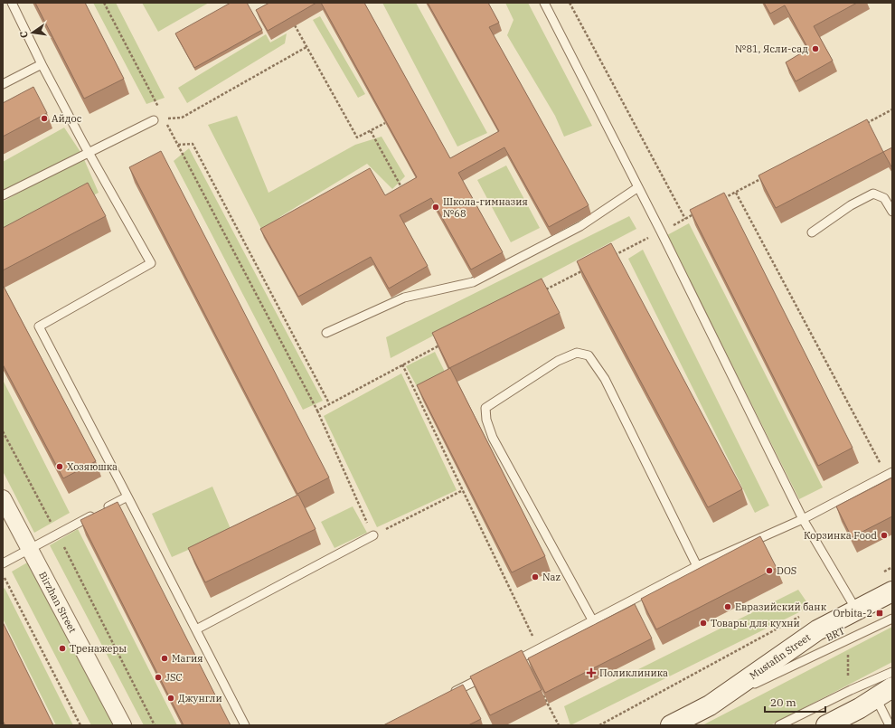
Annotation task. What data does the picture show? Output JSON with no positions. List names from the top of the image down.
{
  "streets": {
    "street": ["Birzhan Street", "Mustafin Street"],
    "lane": ["BRT"]
  },
  "crossings": [
    ["BRT", "Mustafin Street"]
  ],
  "places": {
    "other": [
      "№81, Ясли-сад",
      "Айдос",
      "Школа-гимназия №68",
      "Хозяюшка",
      "Корзинка Food",
      "DOS",
      "Naz",
      "Евразийский банк",
      "Товары для кухни",
      "Тренажеры",
      "Магия",
      "JSC",
      "Джунгли"
    ],
    "transit": ["Orbita-2"],
    "health": ["Поликлиника"]
  },
  "scale_bar": "20 m",
  "north": "left"
}
